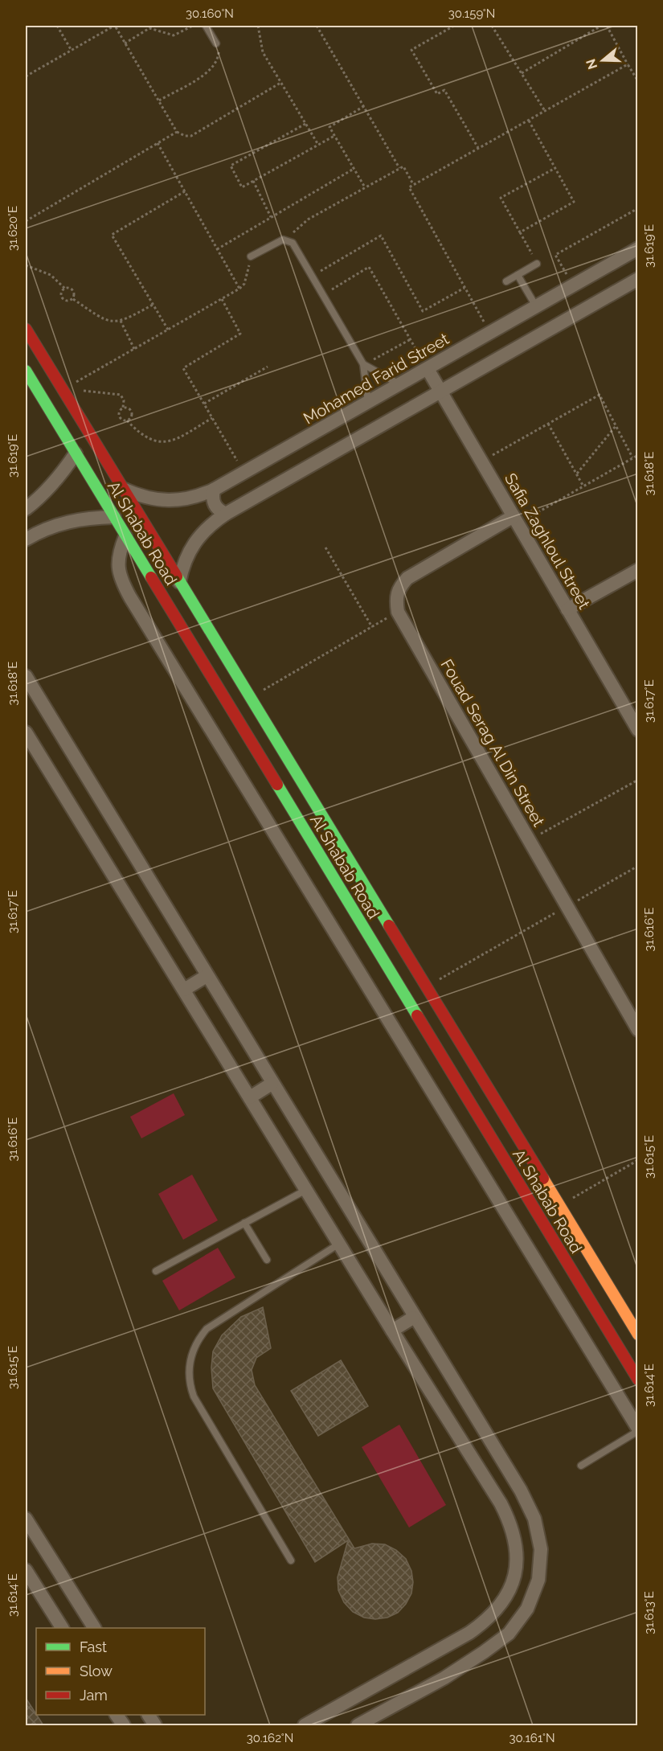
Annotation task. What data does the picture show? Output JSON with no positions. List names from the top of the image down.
{
  "streets": {
    "street": [
      "Mohamed Farid Street",
      "Al Shabab Road",
      "Safia Zaghloul Street",
      "Fouad Serag Al Din Street"
    ]
  },
  "crossings": [
    ["Mohamed Farid Street", "Al Shabab Road"],
    ["Mohamed Farid Street", "Safia Zaghloul Street"]
  ],
  "legend": ["Fast", "Slow", "Jam"],
  "north": "left",
  "coordinates": [
    "30.160°N",
    "30.159°N",
    "31.620°E",
    "31.619°E",
    "31.618°E",
    "31.617°E",
    "31.616°E",
    "31.615°E",
    "31.614°E",
    "31.613°E",
    "30.162°N",
    "30.161°N"
  ]
}
